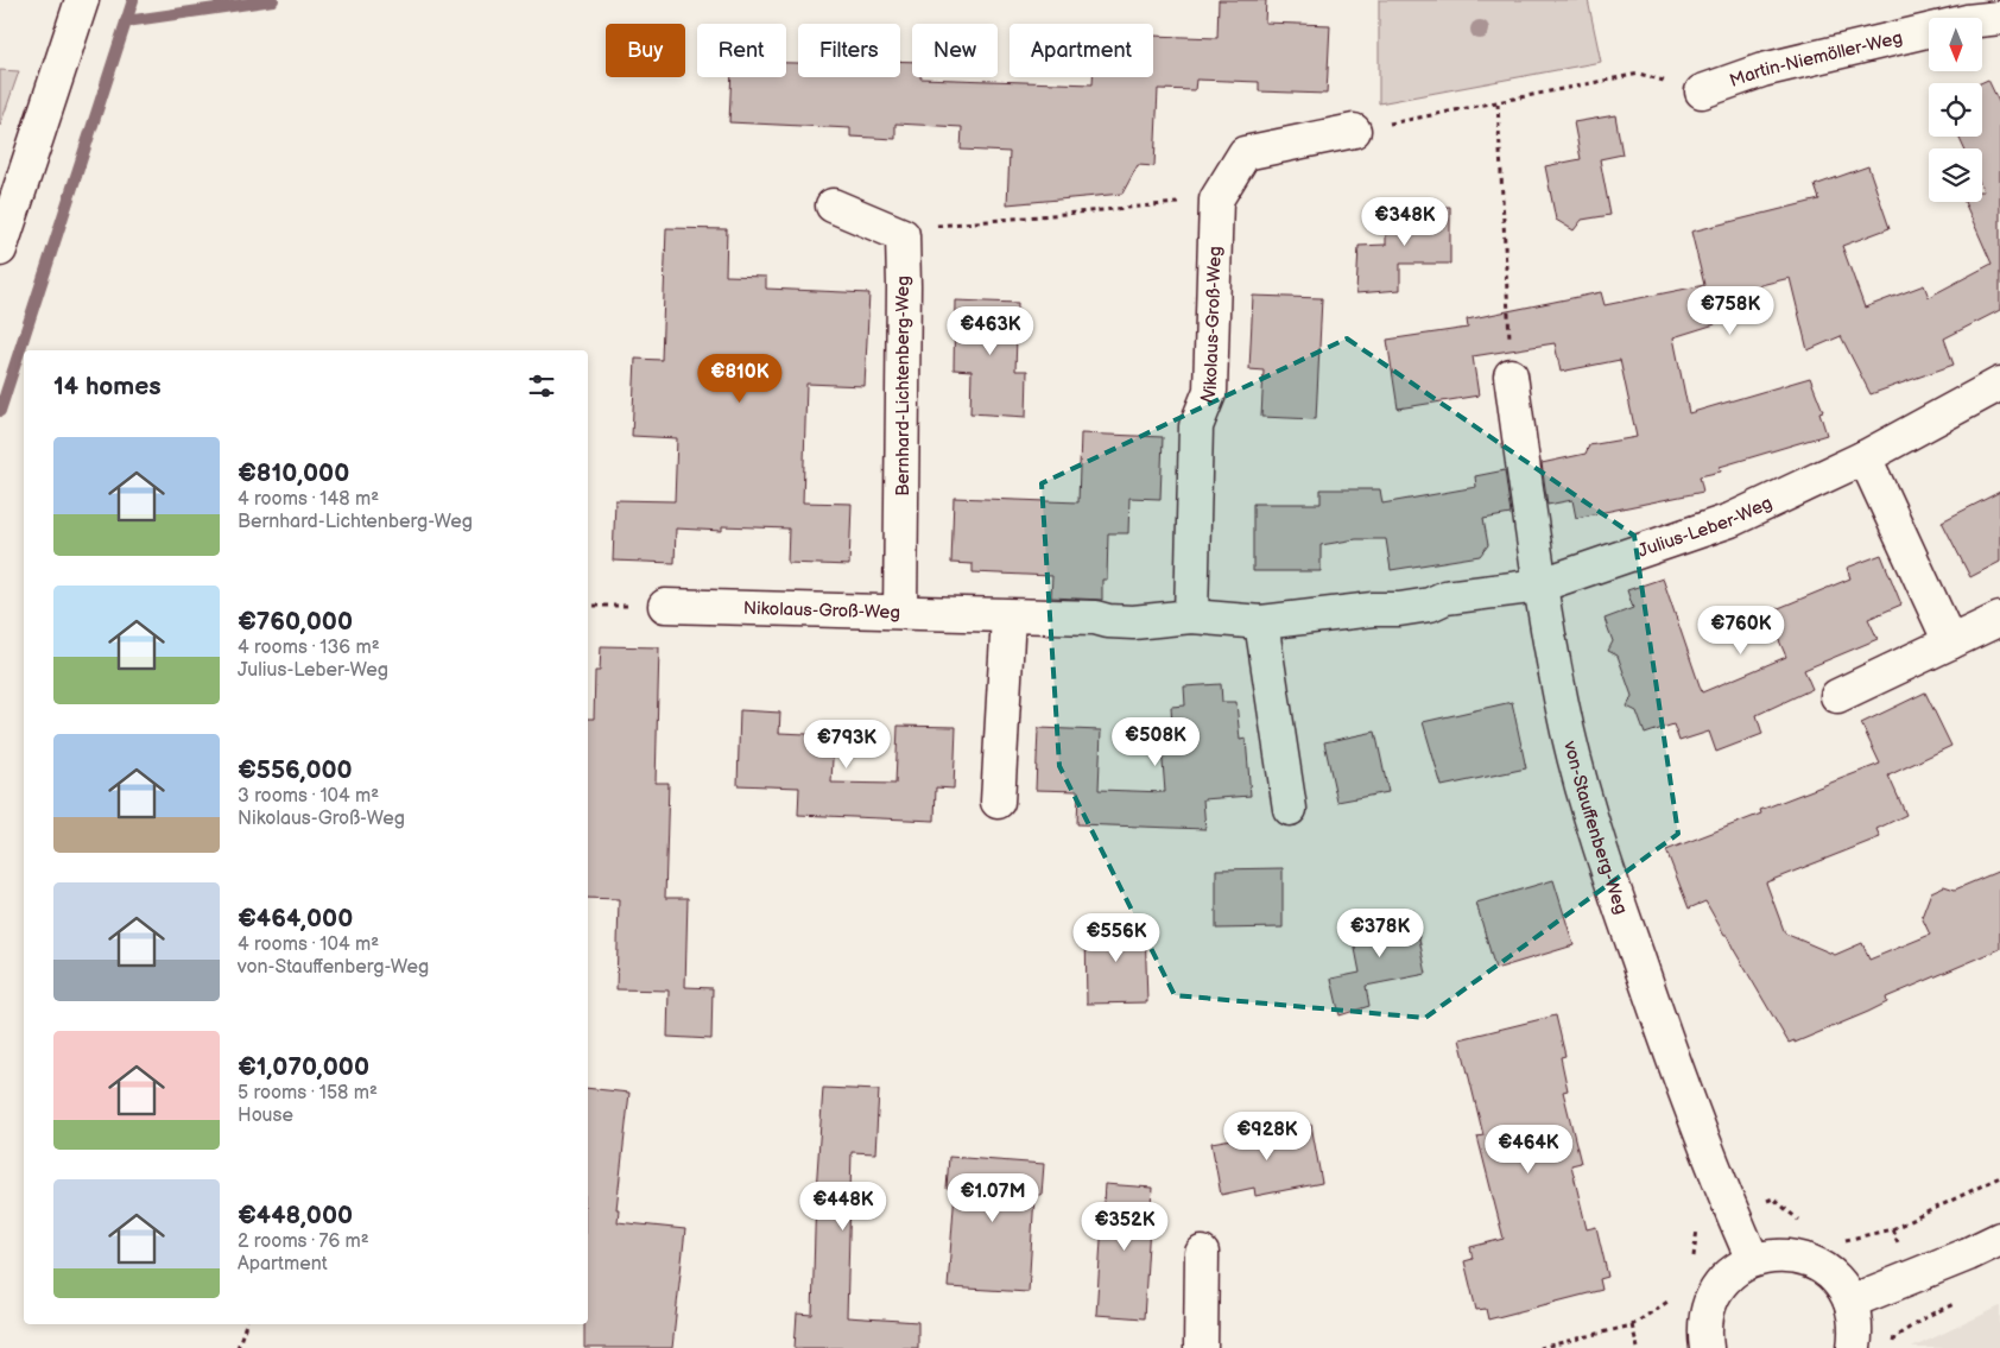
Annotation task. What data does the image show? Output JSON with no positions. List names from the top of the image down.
{
  "streets": {
    "street": [
      "Martin-Niemöller-Weg",
      "Nikolaus-Groß-Weg",
      "Bernhard-Lichtenberg-Weg",
      "Julius-Leber-Weg",
      "von-Stauffenberg-Weg"
    ]
  },
  "crossings": [
    ["Nikolaus-Groß-Weg", "Bernhard-Lichtenberg-Weg"],
    ["Nikolaus-Groß-Weg", "Julius-Leber-Weg"],
    ["Nikolaus-Groß-Weg", "von-Stauffenberg-Weg"],
    ["Julius-Leber-Weg", "von-Stauffenberg-Weg"]
  ],
  "north": "bottom",
  "page": {
    "chip": [
      "Buy",
      "Rent",
      "Filters",
      "New",
      "Apartment"
    ],
    "price": [
      "€348K",
      "€758K",
      "€463K",
      "€810K",
      "€760K",
      "€508K",
      "€793K",
      "€378K",
      "€556K",
      "€928K",
      "€464K",
      "€1.07M",
      "€448K",
      "€352K"
    ],
    "heading": "14 homes",
    "list": [
      {
        "name": "€810,000",
        "note": "4 rooms · 148 m² · Bernhard-Lichtenberg-Weg"
      },
      {
        "name": "€760,000",
        "note": "4 rooms · 136 m² · Julius-Leber-Weg"
      },
      {
        "name": "€556,000",
        "note": "3 rooms · 104 m² · Nikolaus-Groß-Weg"
      },
      {
        "name": "€464,000",
        "note": "4 rooms · 104 m² · von-Stauffenberg-Weg"
      },
      {
        "name": "€1,070,000",
        "note": "5 rooms · 158 m² · House"
      },
      {
        "name": "€448,000",
        "note": "2 rooms · 76 m² · Apartment"
      }
    ]
  }
}
